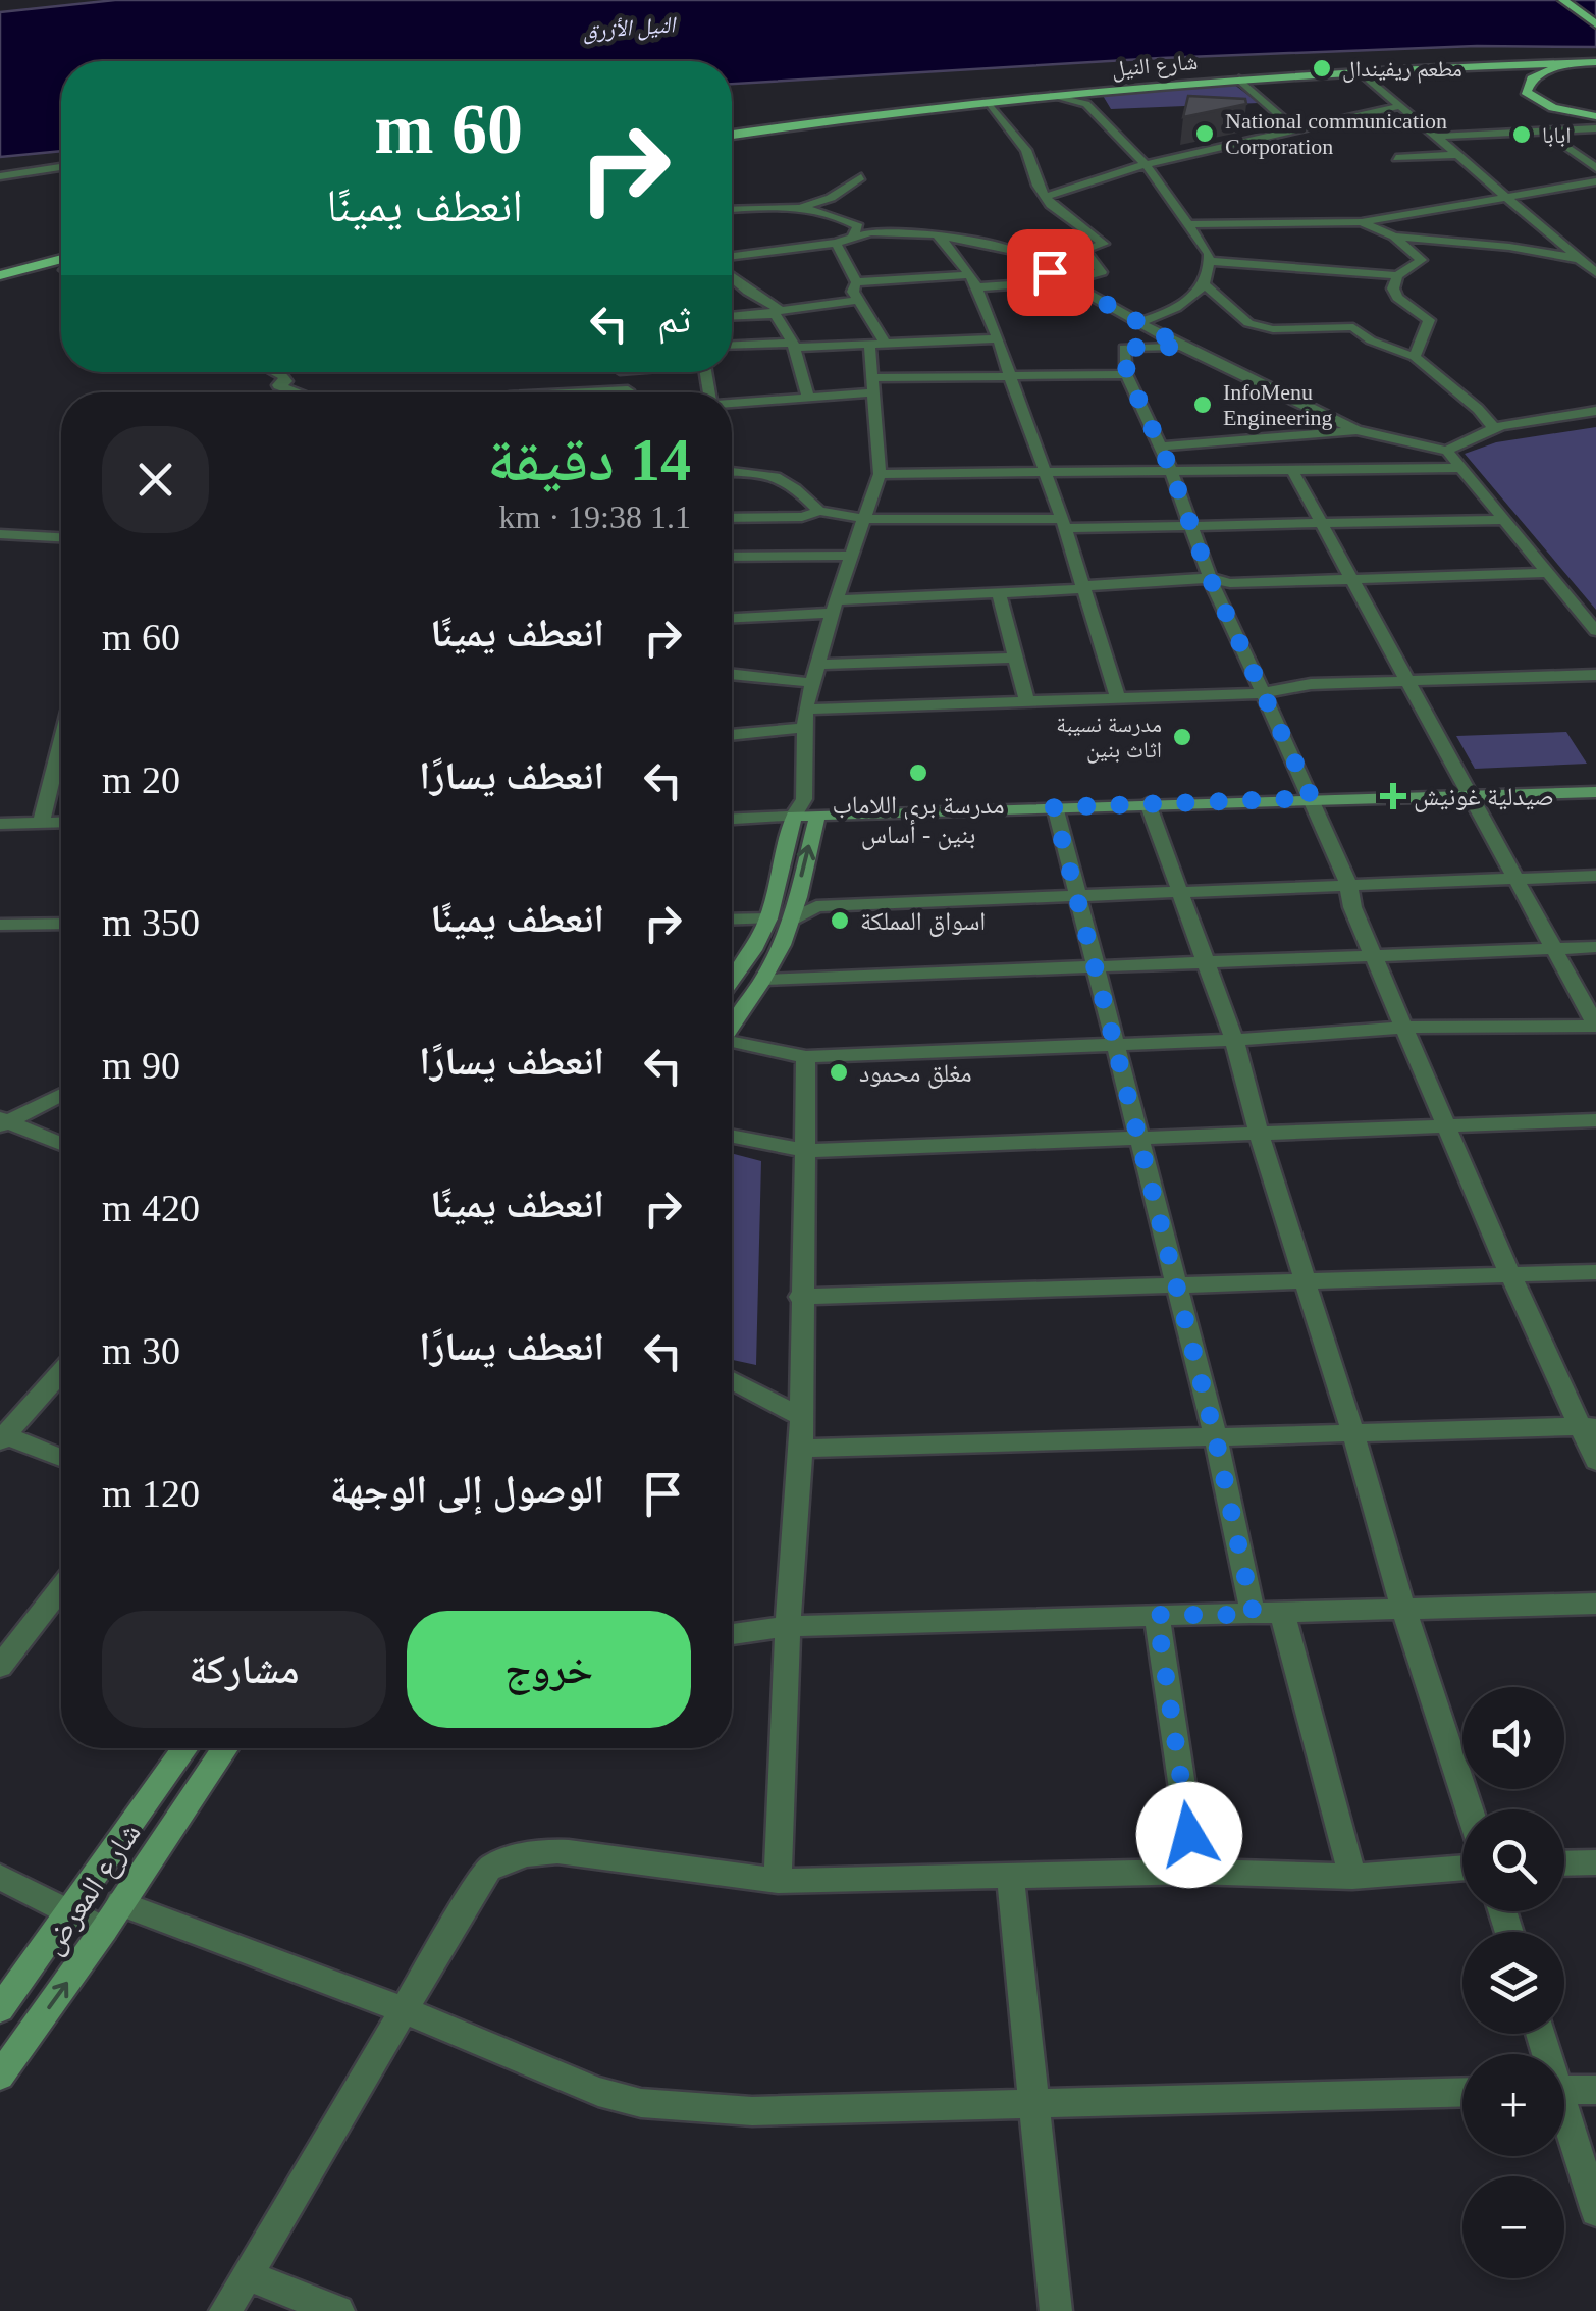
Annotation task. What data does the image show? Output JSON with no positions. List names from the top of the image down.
{
  "streets": {
    "main road": ["شارع النيل", "شارع المعرض"]
  },
  "water": ["النيل الأزرق"],
  "places": {
    "other": [
      "مطعم ريفيندال",
      "National communication Corporation",
      "ابابا",
      "InfoMenu Engineering",
      "مدرسة نسيبة اثاث بنين",
      "مدرسة بري اللاماب بنين - أساس",
      "اسواق المملكة",
      "مغلق محمود"
    ],
    "health": ["صيدلية غونيش"]
  },
  "page": {
    "turn": ["60 m", "انعطف يمينًا"],
    "then": "ثم",
    "heading": ["14 دقيقة", "1.1 km · 19:38"],
    "list": [
      {
        "name": "انعطف يمينًا",
        "value": "60 m"
      },
      {
        "name": "انعطف يسارًا",
        "value": "20 m"
      },
      {
        "name": "انعطف يمينًا",
        "value": "350 m"
      },
      {
        "name": "انعطف يسارًا",
        "value": "90 m"
      },
      {
        "name": "انعطف يمينًا",
        "value": "420 m"
      },
      {
        "name": "انعطف يسارًا",
        "value": "30 m"
      },
      {
        "name": "الوصول إلى الوجهة",
        "value": "120 m"
      }
    ],
    "buttons": ["خروج", "مشاركة"],
    "map_buttons": ["+", "−"]
  }
}
